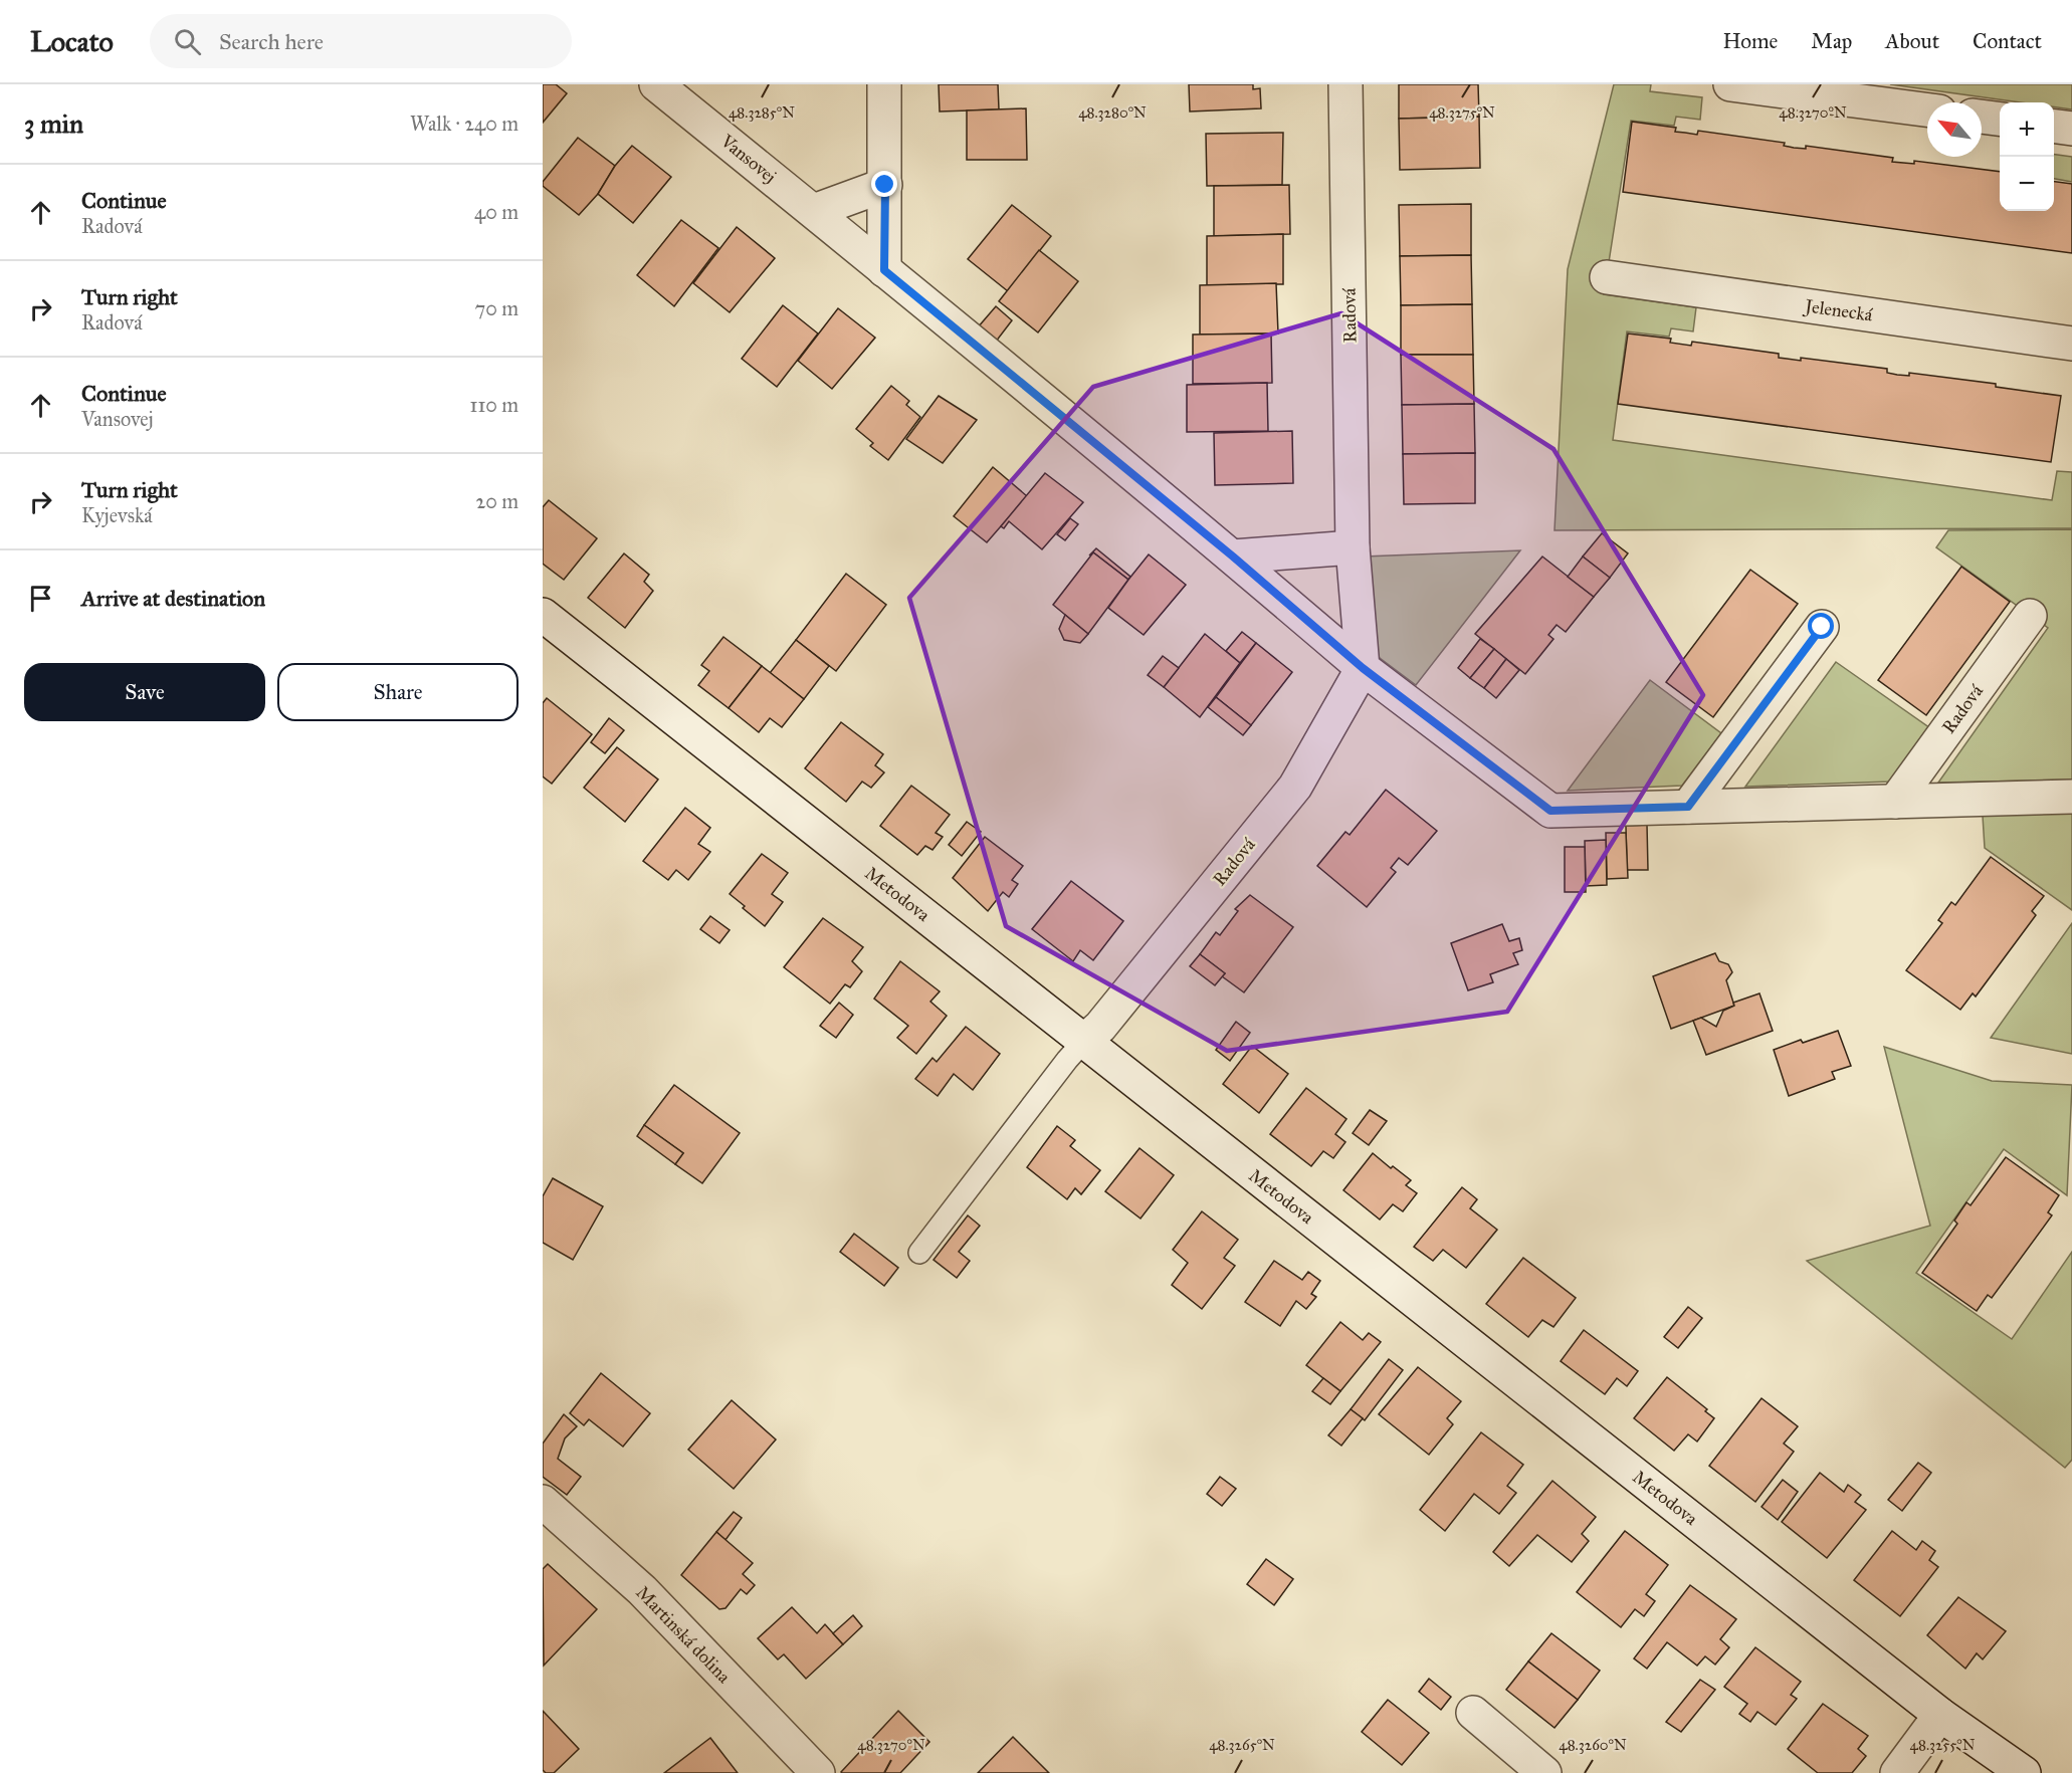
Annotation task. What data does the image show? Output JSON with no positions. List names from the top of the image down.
{
  "streets": {
    "street": [
      "Vansovej",
      "Jelenecká",
      "Radová",
      "Metodova",
      "Martinská dolina"
    ]
  },
  "crossings": [
    ["Vansovej", "Radová"],
    ["Radová", "Metodova"]
  ],
  "north": "top left",
  "page": {
    "header": "Locato",
    "search": "Search here",
    "nav": [
      "Home",
      "Map",
      "About",
      "Contact"
    ],
    "heading": ["3 min", "Walk · 240 m"],
    "map_buttons": ["+", "−"],
    "list": [
      ["Continue", "Radová", "40 m"],
      ["Turn right", "Radová", "70 m"],
      ["Continue", "Vansovej", "110 m"],
      ["Turn right", "Kyjevská", "20 m"],
      "Arrive at destination"
    ],
    "buttons": ["Save", "Share"]
  },
  "coordinates": [
    "48.3280°N",
    "48.3270°N",
    "48.3285°N",
    "48.3275°N",
    "48.3265°N",
    "48.3260°N",
    "48.3255°N"
  ]
}
